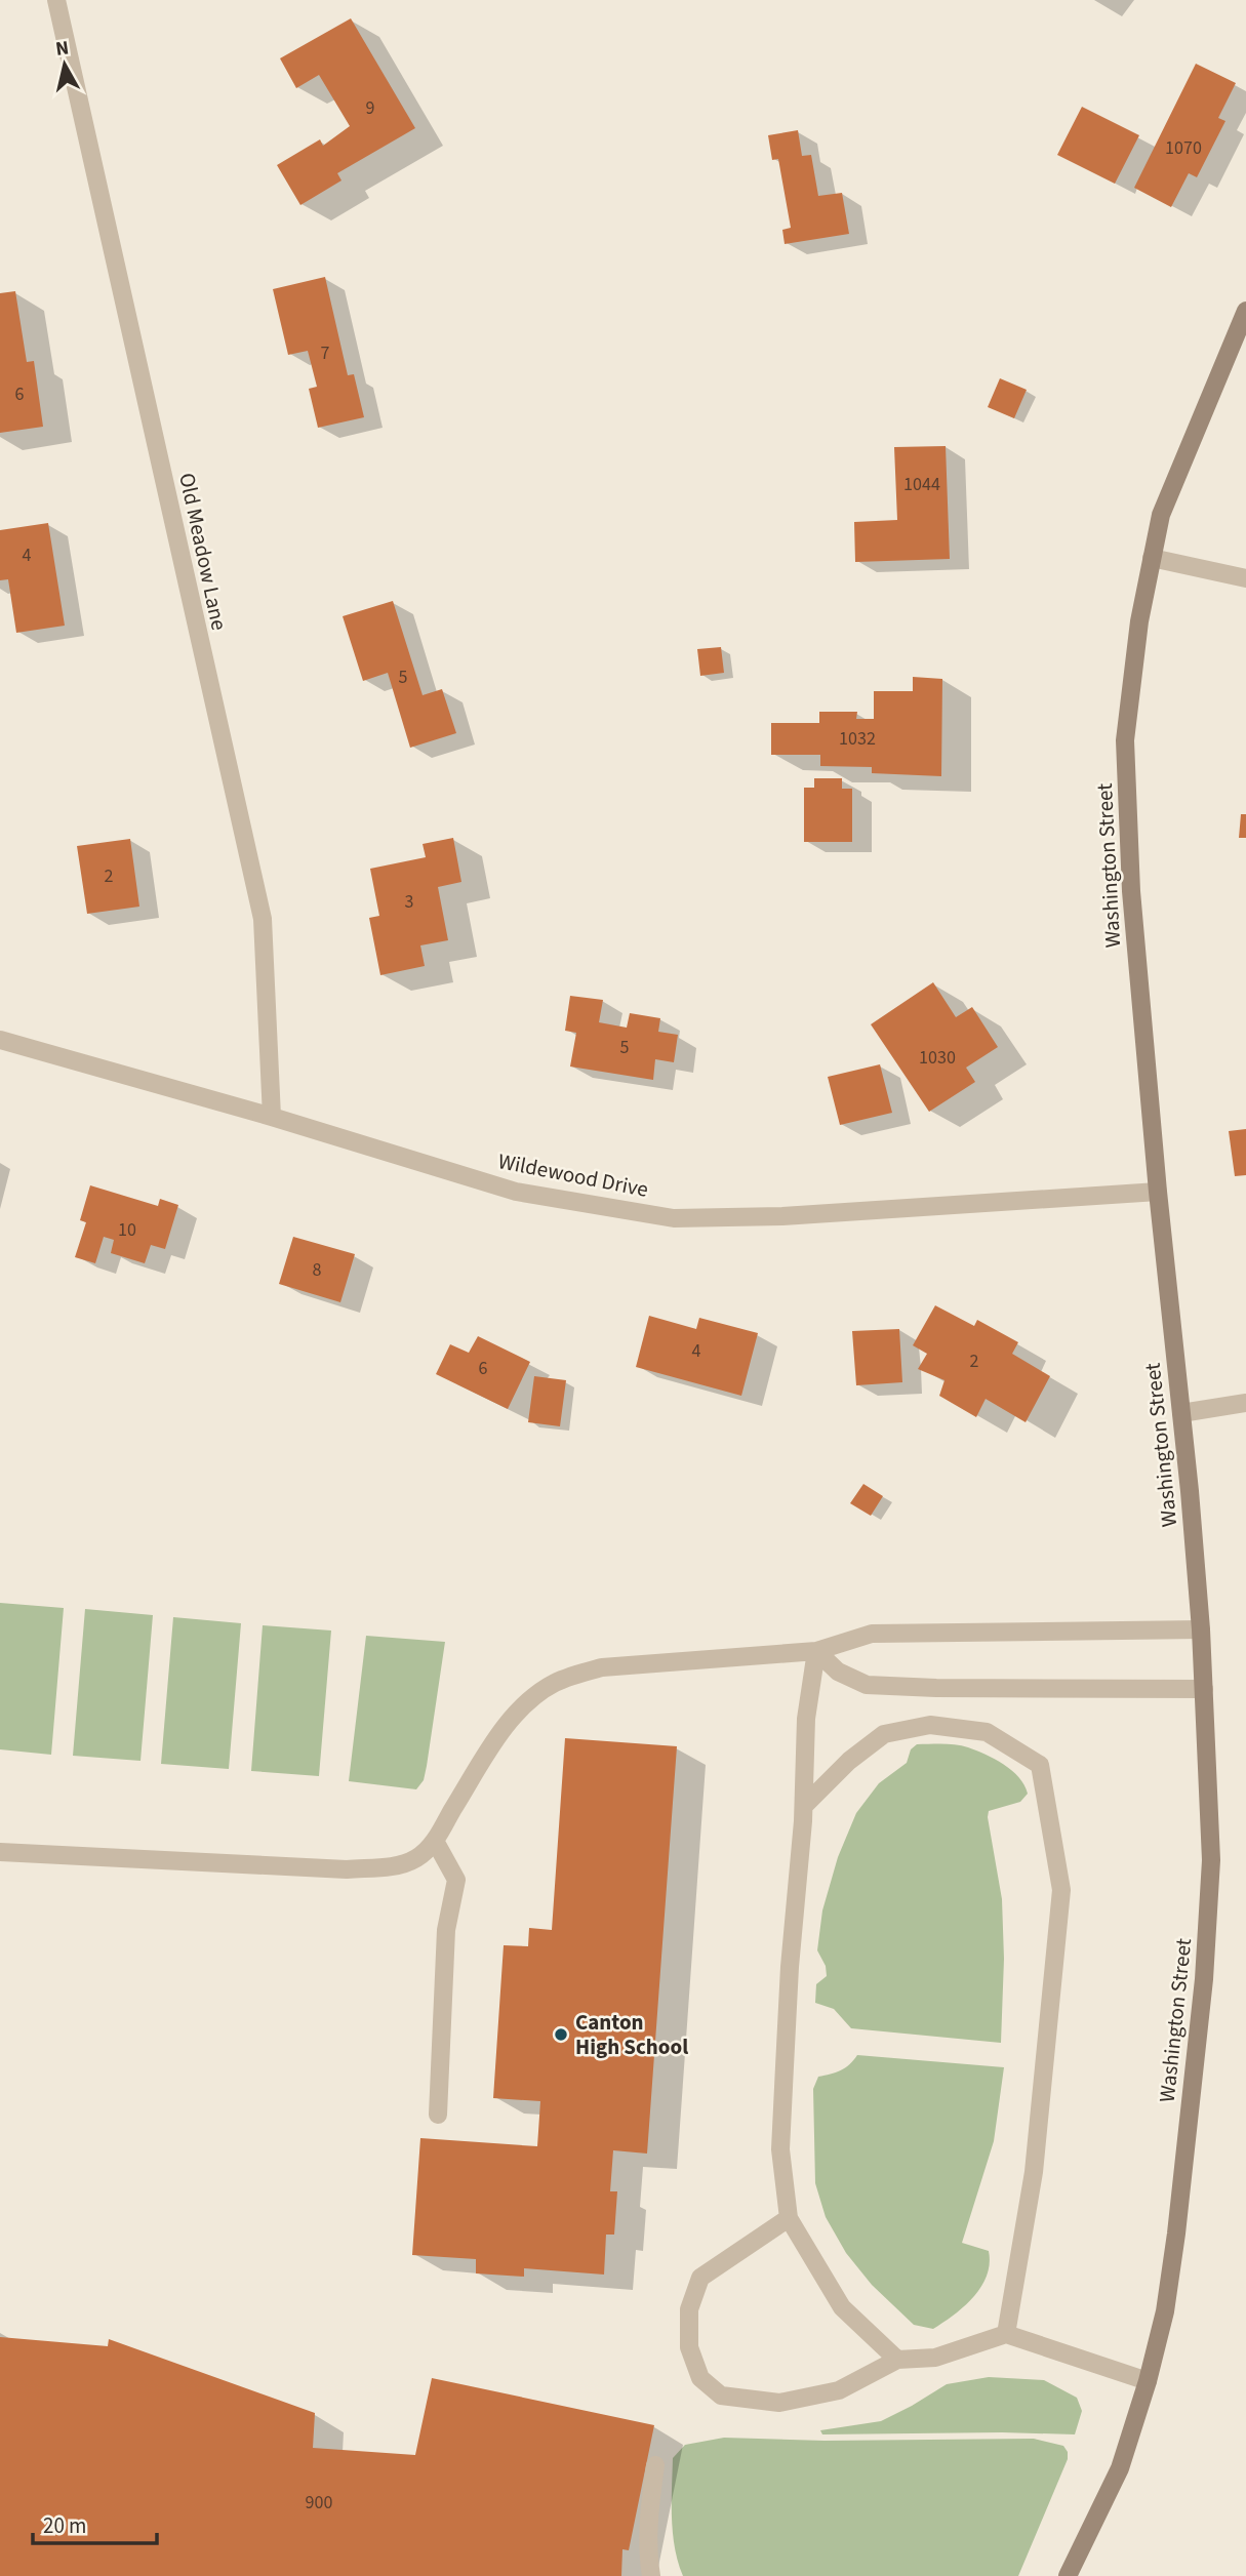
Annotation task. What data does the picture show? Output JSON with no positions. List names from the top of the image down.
{
  "streets": {
    "main road": ["Washington Street"],
    "street": ["Old Meadow Lane", "Wildewood Drive"]
  },
  "crossings": [
    ["Old Meadow Lane", "Wildewood Drive"],
    ["Washington Street", "Wildewood Drive"]
  ],
  "places": ["Canton High School"],
  "house_numbers": [
    "9",
    "1070",
    "7",
    "6",
    "1044",
    "4",
    "5",
    "1032",
    "2",
    "3",
    "5",
    "1030",
    "10",
    "8",
    "4",
    "2",
    "6",
    "900"
  ],
  "scale_bar": "20 m",
  "north": "top"
}
